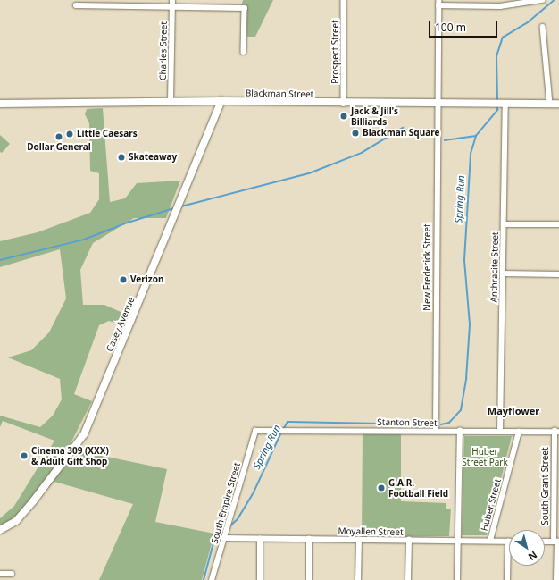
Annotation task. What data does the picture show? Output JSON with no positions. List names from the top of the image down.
{
  "streets": {
    "main road": ["Blackman Street", "Casey Avenue"],
    "street": [
      "Charles Street",
      "Prospect Street",
      "New Frederick Street",
      "Anthracite Street",
      "Stanton Street",
      "South Grant Street",
      "South Empire Street",
      "Huber Street",
      "Moyallen Street"
    ]
  },
  "crossings": [
    ["Charles Street", "Blackman Street"],
    ["Prospect Street", "Blackman Street"],
    ["Blackman Street", "New Frederick Street"],
    ["Blackman Street", "Anthracite Street"],
    ["Blackman Street", "Casey Avenue"],
    ["New Frederick Street", "Stanton Street"],
    ["Anthracite Street", "Stanton Street"],
    ["Stanton Street", "South Grant Street"],
    ["Stanton Street", "South Empire Street"],
    ["Stanton Street", "Huber Street"],
    ["South Empire Street", "Moyallen Street"],
    ["Huber Street", "Moyallen Street"]
  ],
  "districts": ["Mayflower"],
  "water": ["Spring Run"],
  "parks": ["Huber Street Park"],
  "places": [
    "Jack & Jill's Billiards",
    "Blackman Square",
    "Little Caesars",
    "Dollar General",
    "Skateaway",
    "Verizon",
    "Cinema 309 (XXX) & Adult Gift Shop",
    "G.A.R. Football Field"
  ],
  "scale_bar": "100 m",
  "north": "bottom right"
}
